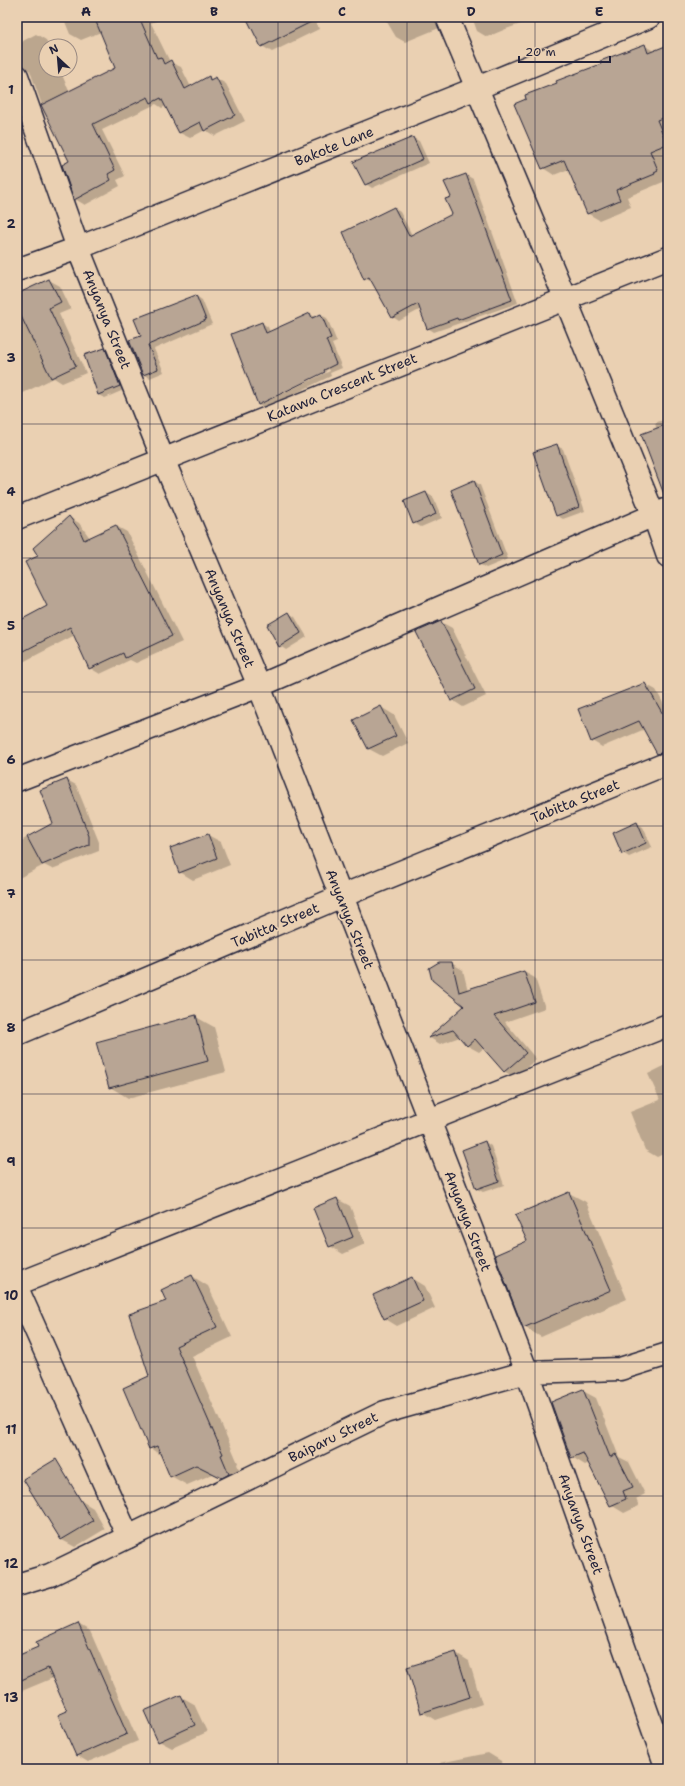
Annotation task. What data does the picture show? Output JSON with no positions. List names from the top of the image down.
{
  "streets": {
    "street": [
      "Bakote Lane",
      "Anyanya Street",
      "Katawa Crescent Street",
      "Tabitta Street",
      "Baiparu Street"
    ]
  },
  "crossings": [
    ["Bakote Lane", "Anyanya Street"],
    ["Anyanya Street", "Katawa Crescent Street"],
    ["Anyanya Street", "Tabitta Street"],
    ["Anyanya Street", "Baiparu Street"]
  ],
  "scale_bar": "20 m",
  "north": "top left",
  "grid": {
    "columns": [
      "A",
      "B",
      "C",
      "D",
      "E"
    ],
    "rows": [
      "1",
      "2",
      "3",
      "4",
      "5",
      "6",
      "7",
      "8",
      "9",
      "10",
      "11",
      "12",
      "13"
    ]
  }
}
